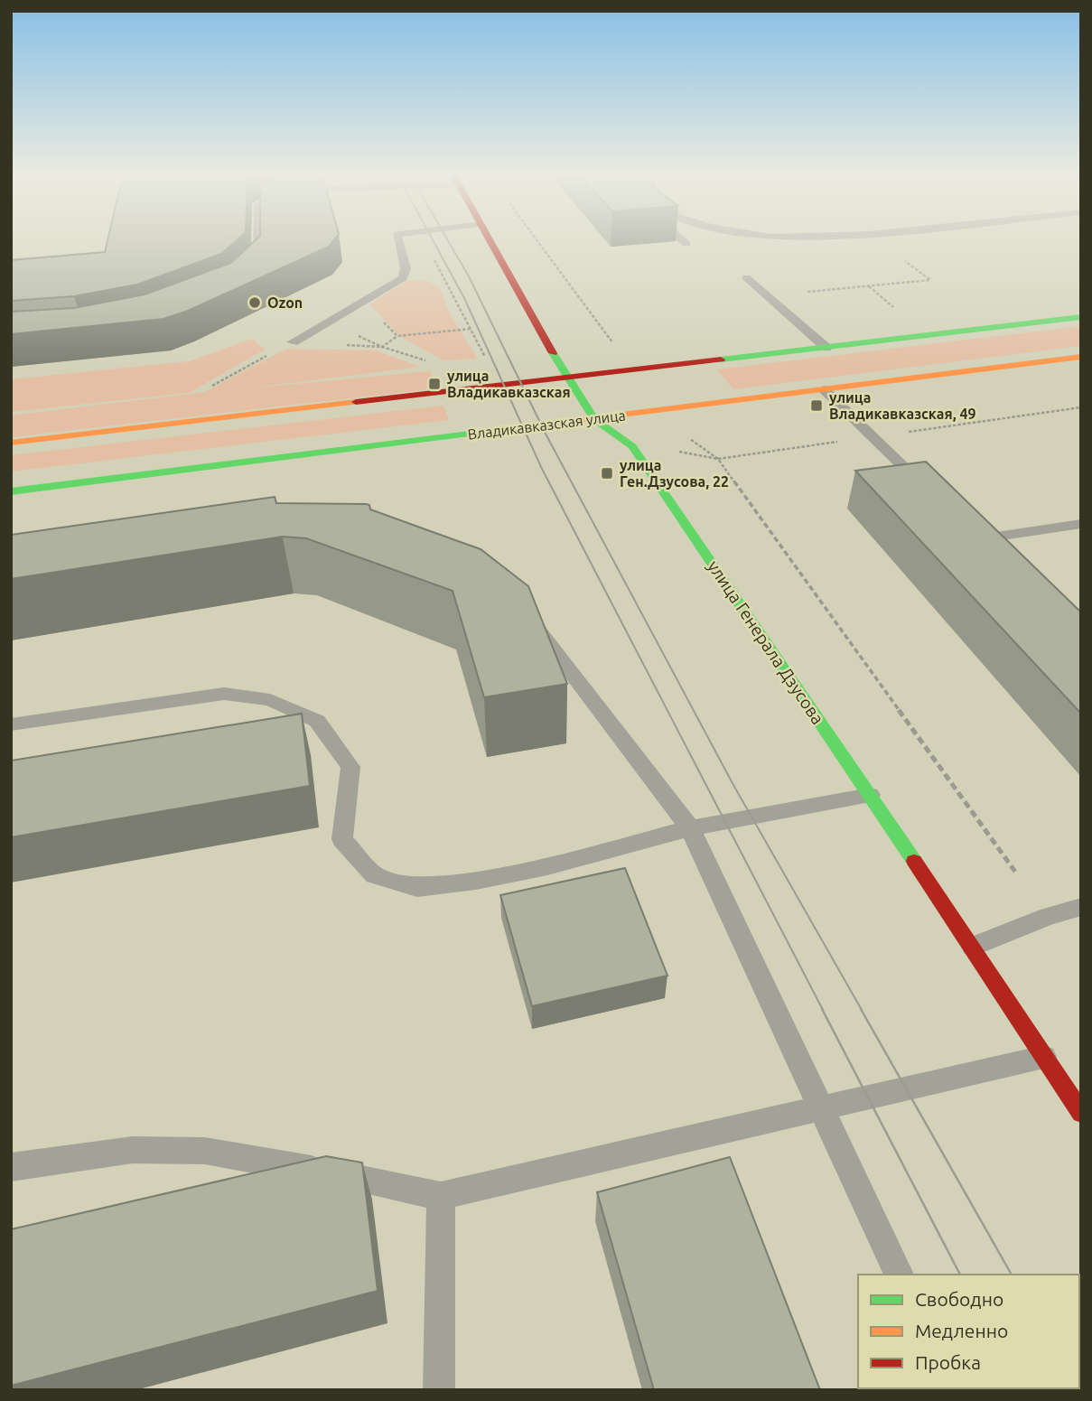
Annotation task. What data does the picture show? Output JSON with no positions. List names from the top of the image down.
{
  "streets": {
    "main road": ["Владикавказская улица", "улица Генерала Дзусова"]
  },
  "crossings": [
    ["Владикавказская улица", "улица Генерала Дзусова"]
  ],
  "places": {
    "other": ["Ozon"],
    "transit": ["улица Владикавказская", "улица Владикавказская, 49", "улица Ген.Дзусова, 22"]
  },
  "legend": ["Свободно", "Медленно", "Пробка"]
}
